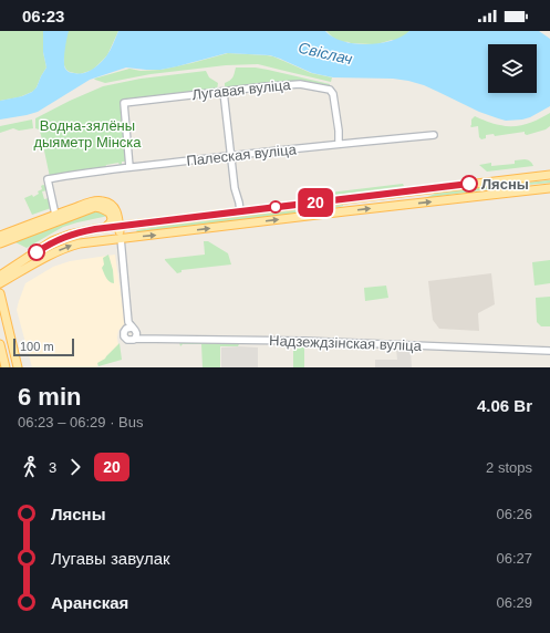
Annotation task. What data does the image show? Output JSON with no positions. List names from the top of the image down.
{
  "streets": {
    "street": ["Лугавая вуліца", "Палеская вуліца", "Надзеждзінская вуліца"]
  },
  "crossings": [
    ["Лугавая вуліца", "Палеская вуліца"]
  ],
  "water": ["Свіслач"],
  "parks": ["Водна-зялёны дыяметр Мінска"],
  "places": ["Лясны"],
  "lines": ["bus line 20"],
  "scale_bar": "100 m",
  "page": {
    "status": "06:23",
    "on_map": "20",
    "scale": "100 m",
    "heading": ["6 min", "06:23 – 06:29 · Bus", "4.06 Br"],
    "legs": ["3", "20", "2 stops"],
    "list": [
      {
        "name": "Лясны",
        "value": "06:26"
      },
      {
        "name": "Лугавы завулак",
        "value": "06:27"
      },
      {
        "name": "Аранская",
        "value": "06:29"
      }
    ]
  }
}
